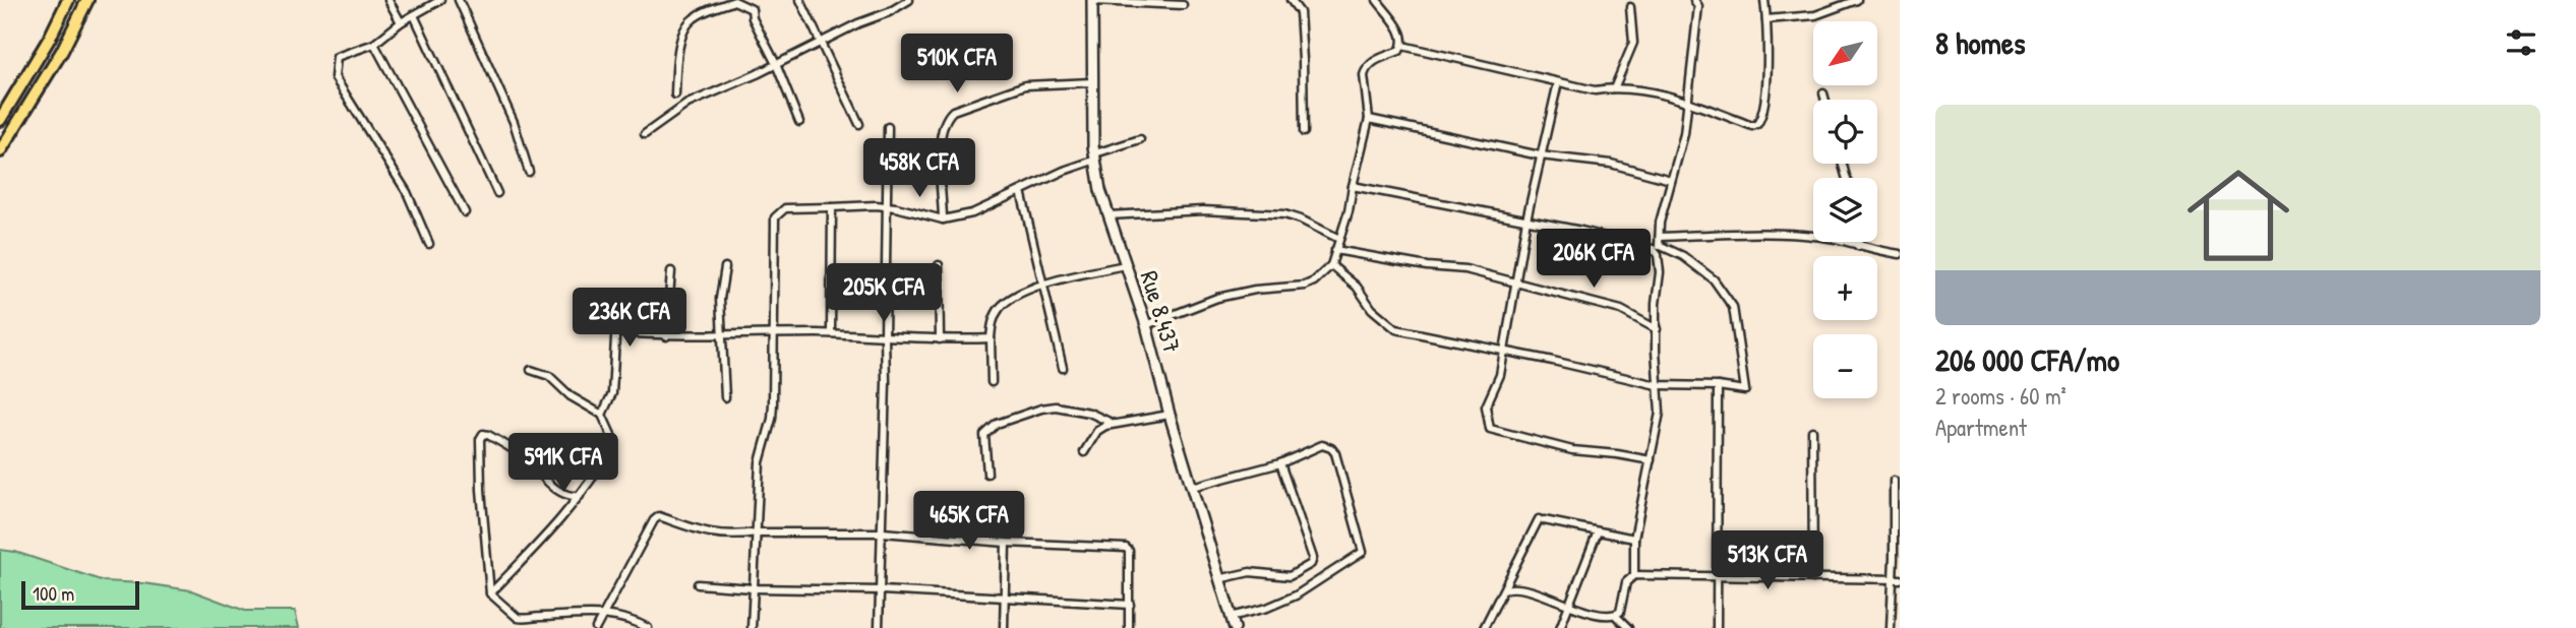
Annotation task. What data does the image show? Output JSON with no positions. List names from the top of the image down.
{
  "streets": {
    "main road": ["Rue 8.437"]
  },
  "scale_bar": "100 m",
  "north": "bottom left",
  "page": {
    "heading": "8 homes",
    "map_buttons": ["+", "−"],
    "price": [
      "510K CFA",
      "458K CFA",
      "206K CFA",
      "205K CFA",
      "236K CFA",
      "591K CFA",
      "465K CFA",
      "513K CFA"
    ],
    "list": [
      {
        "name": "206 000 CFA/mo",
        "note": "2 rooms · 60 m² · Apartment"
      }
    ],
    "scale": "100 m"
  }
}
